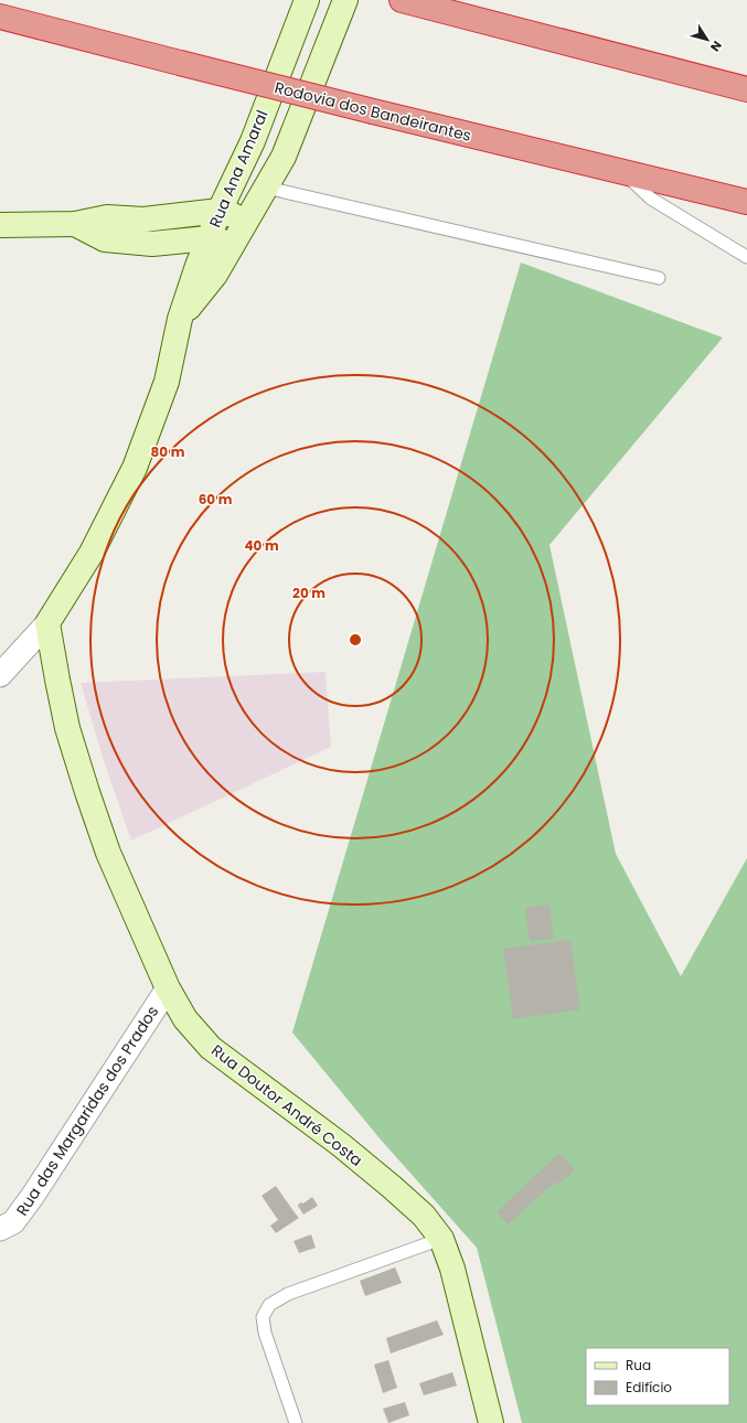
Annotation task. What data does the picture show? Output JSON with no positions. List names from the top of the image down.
{
  "streets": {
    "highway": ["Rodovia dos Bandeirantes"],
    "street": ["Rua Ana Amaral", "Rua Doutor André Costa", "Rua das Margaridas dos Prados"]
  },
  "crossings": [
    ["Rua Ana Amaral", "Rua Doutor André Costa"],
    ["Rua Doutor André Costa", "Rua das Margaridas dos Prados"]
  ],
  "legend": ["Rua", "Edifício"],
  "north": "bottom right",
  "rings": [
    "80 m",
    "60 m",
    "40 m",
    "20 m"
  ]
}
